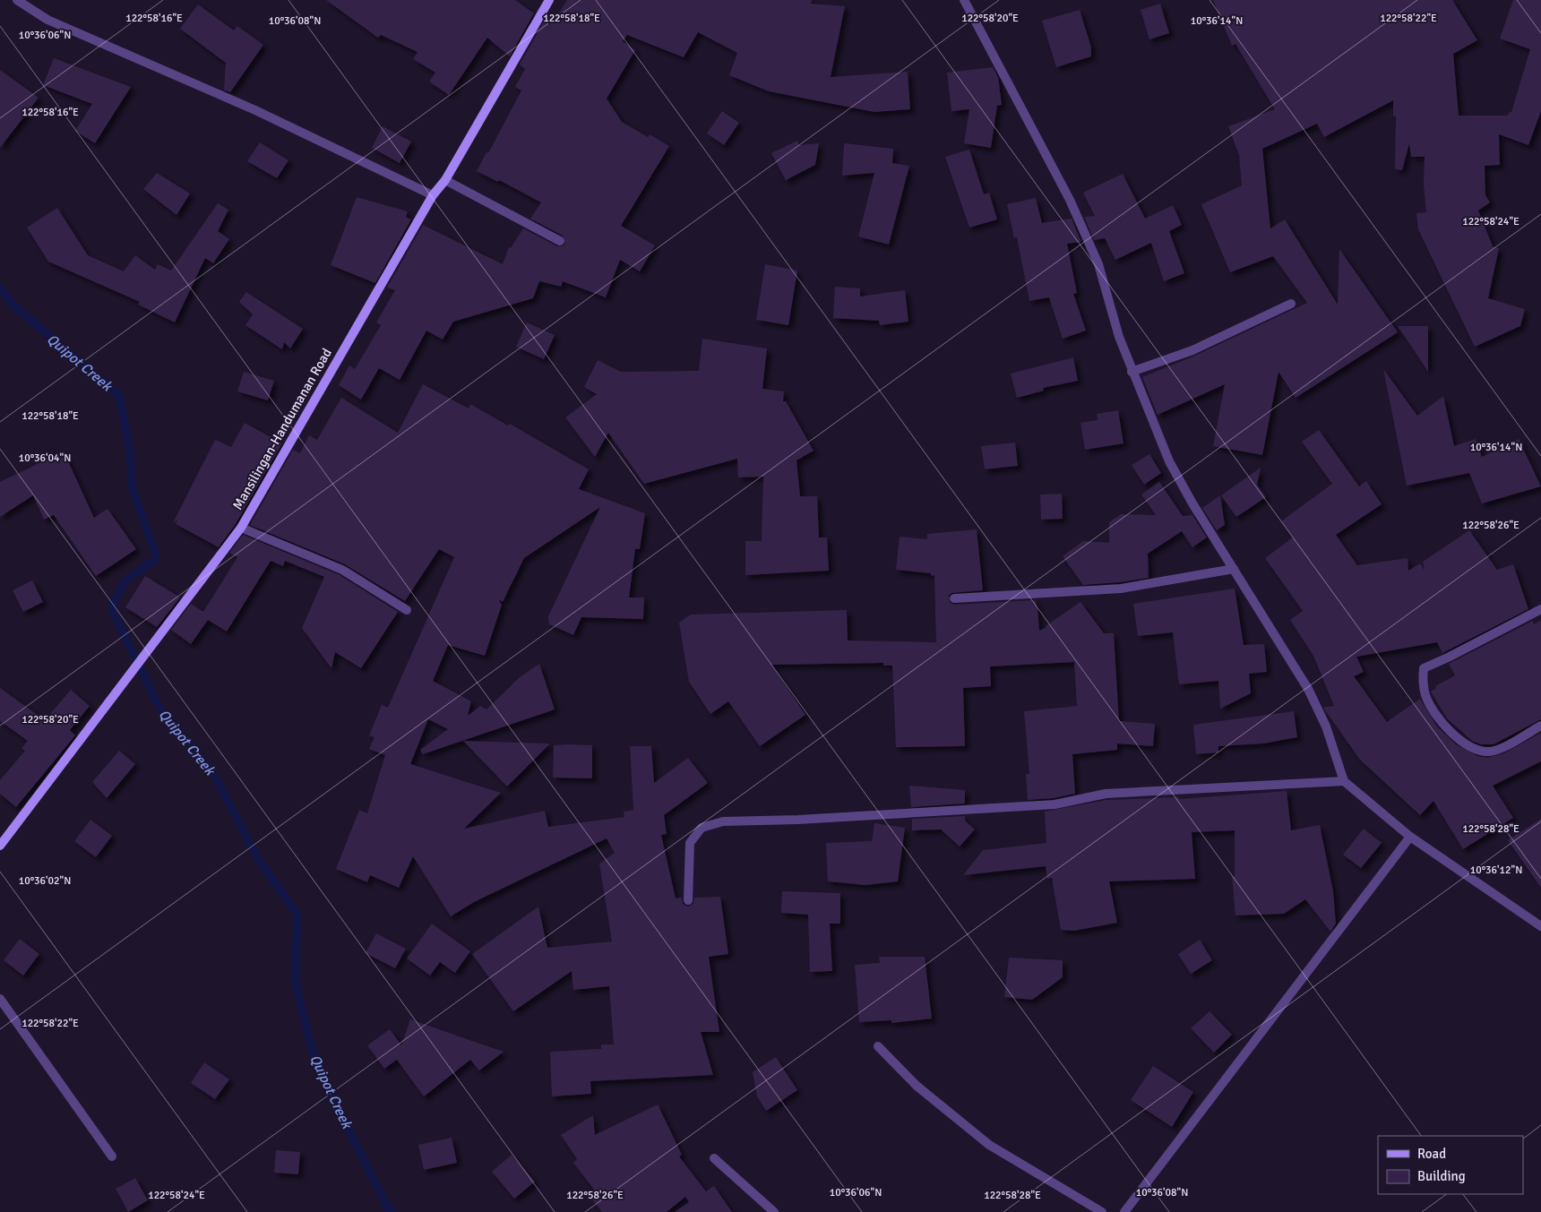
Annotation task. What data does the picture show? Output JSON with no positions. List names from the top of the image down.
{
  "streets": {
    "street": ["Mansilingan-Handumanan Road"]
  },
  "water": ["Quipot Creek"],
  "legend": ["Road", "Building"],
  "coordinates": [
    "122°58'16\"E",
    "122°58'18\"E",
    "122°58'20\"E",
    "122°58'22\"E",
    "10°36'08\"N",
    "10°36'14\"N",
    "10°36'06\"N",
    "122°58'24\"E",
    "10°36'04\"N",
    "122°58'26\"E",
    "122°58'28\"E",
    "10°36'12\"N",
    "10°36'02\"N"
  ]
}
